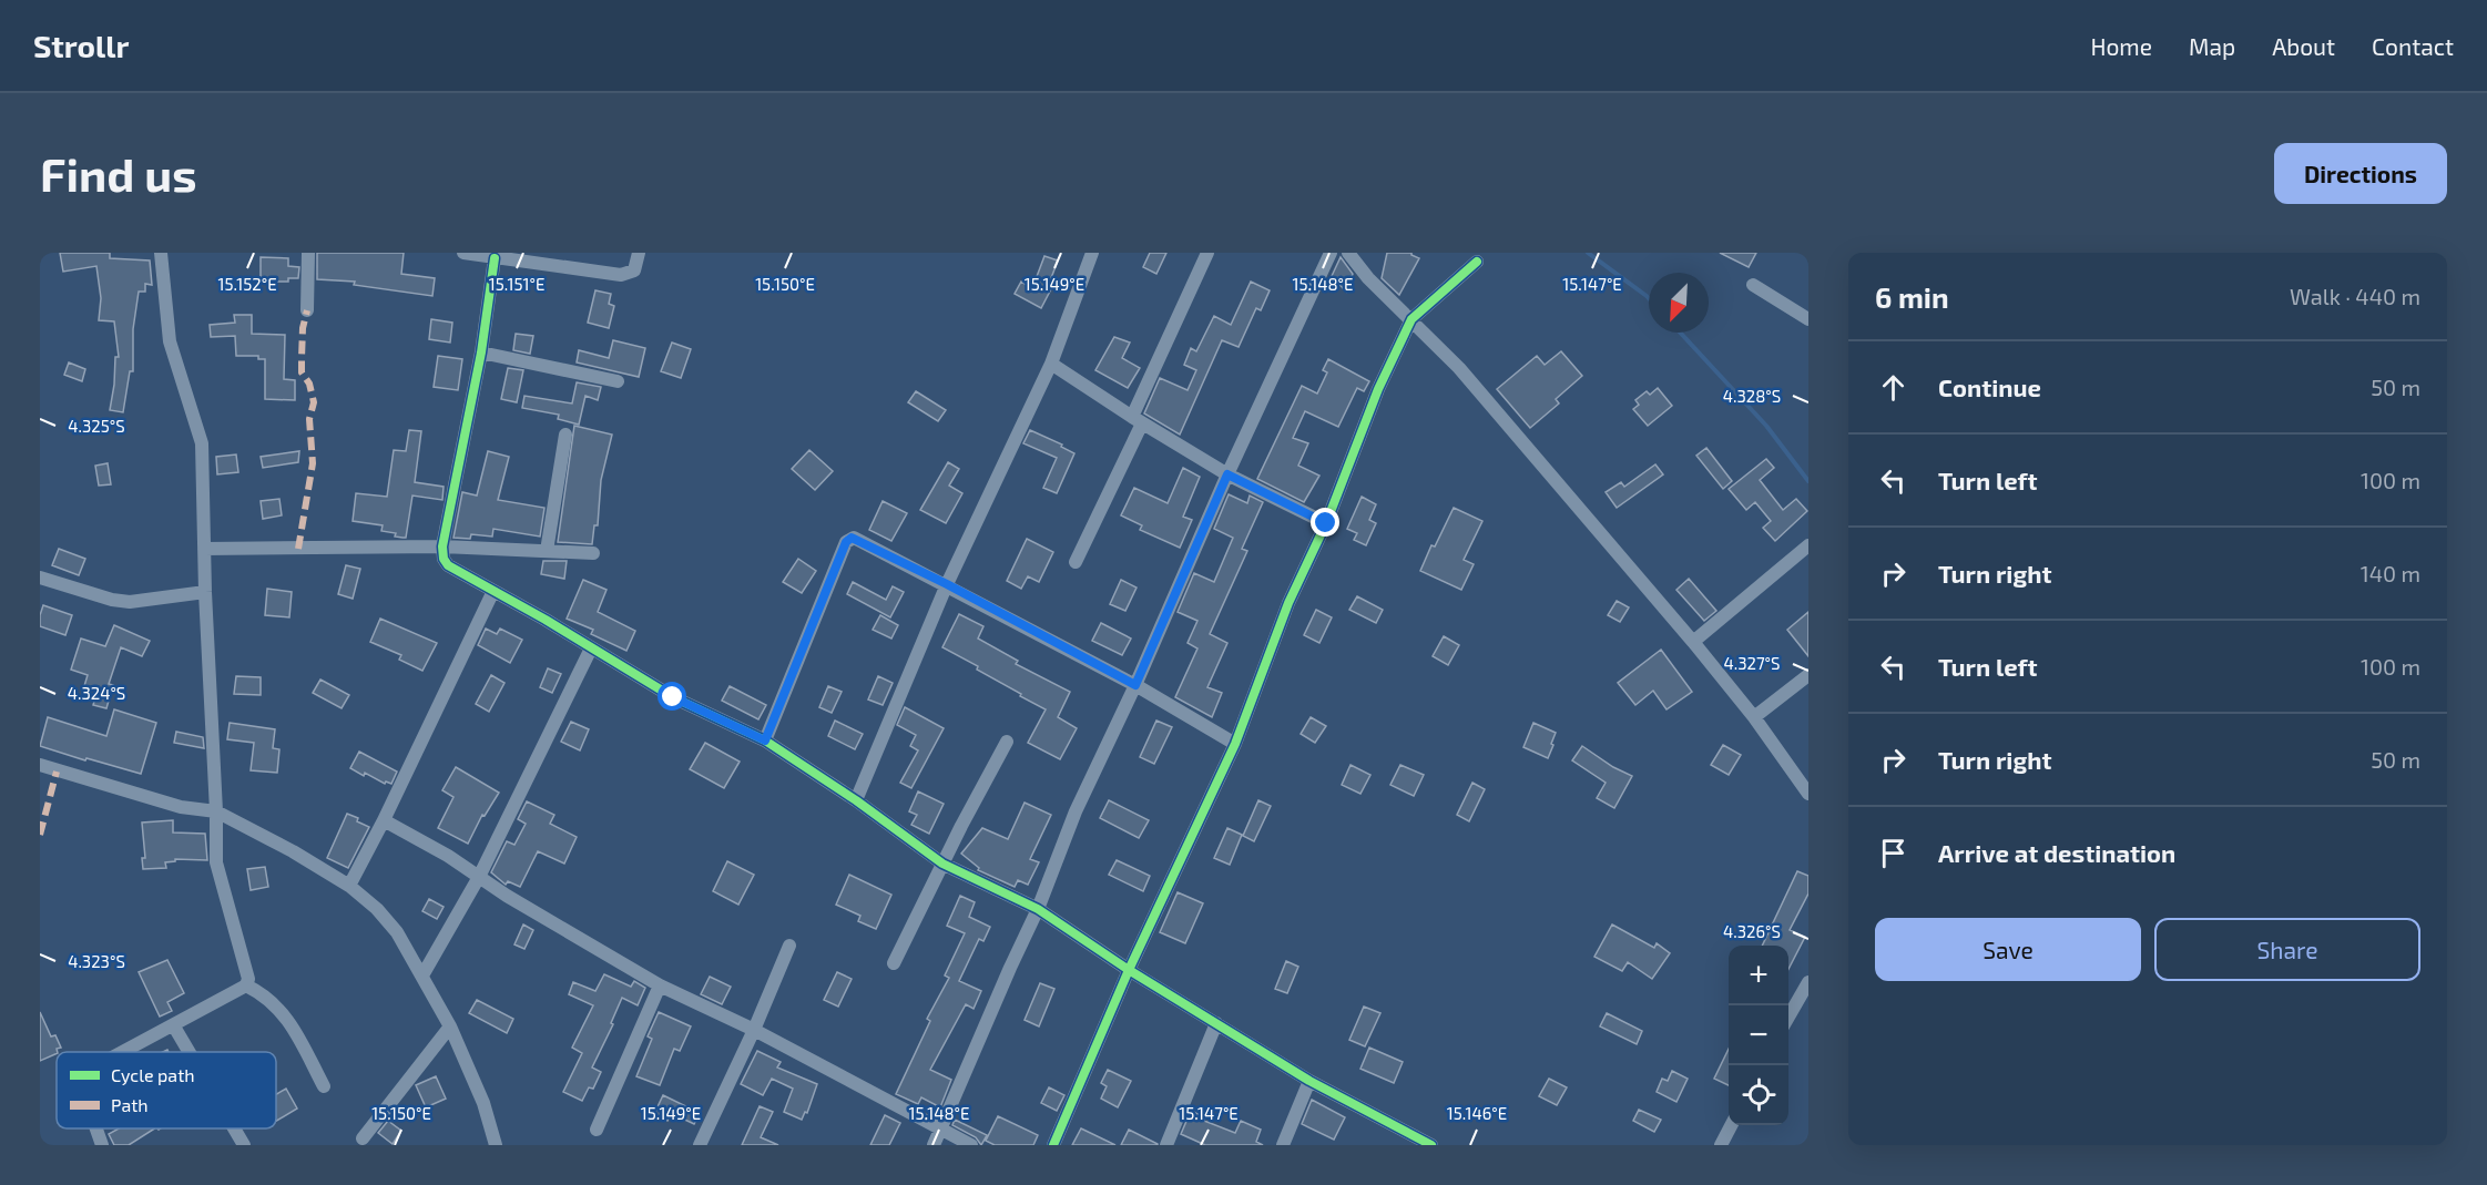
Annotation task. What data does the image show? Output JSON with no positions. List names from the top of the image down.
{
  "legend": ["Cycle path", "Path"],
  "north": "bottom left",
  "page": {
    "header": "Strollr",
    "nav": [
      "Home",
      "Map",
      "About",
      "Contact"
    ],
    "buttons": [
      "Directions",
      ["Save", "Share"]
    ],
    "title": "Find us",
    "heading": ["6 min", "Walk · 440 m"],
    "list": [
      ["Continue", "50 m"],
      ["Turn left", "100 m"],
      ["Turn right", "140 m"],
      ["Turn left", "100 m"],
      ["Turn right", "50 m"],
      "Arrive at destination"
    ],
    "map_buttons": ["+", "−"]
  },
  "coordinates": [
    "15.152°E",
    "15.151°E",
    "15.150°E",
    "15.149°E",
    "15.148°E",
    "15.147°E",
    "4.328°S",
    "4.325°S",
    "4.327°S",
    "4.324°S",
    "4.326°S",
    "4.323°S",
    "15.146°E"
  ]
}
